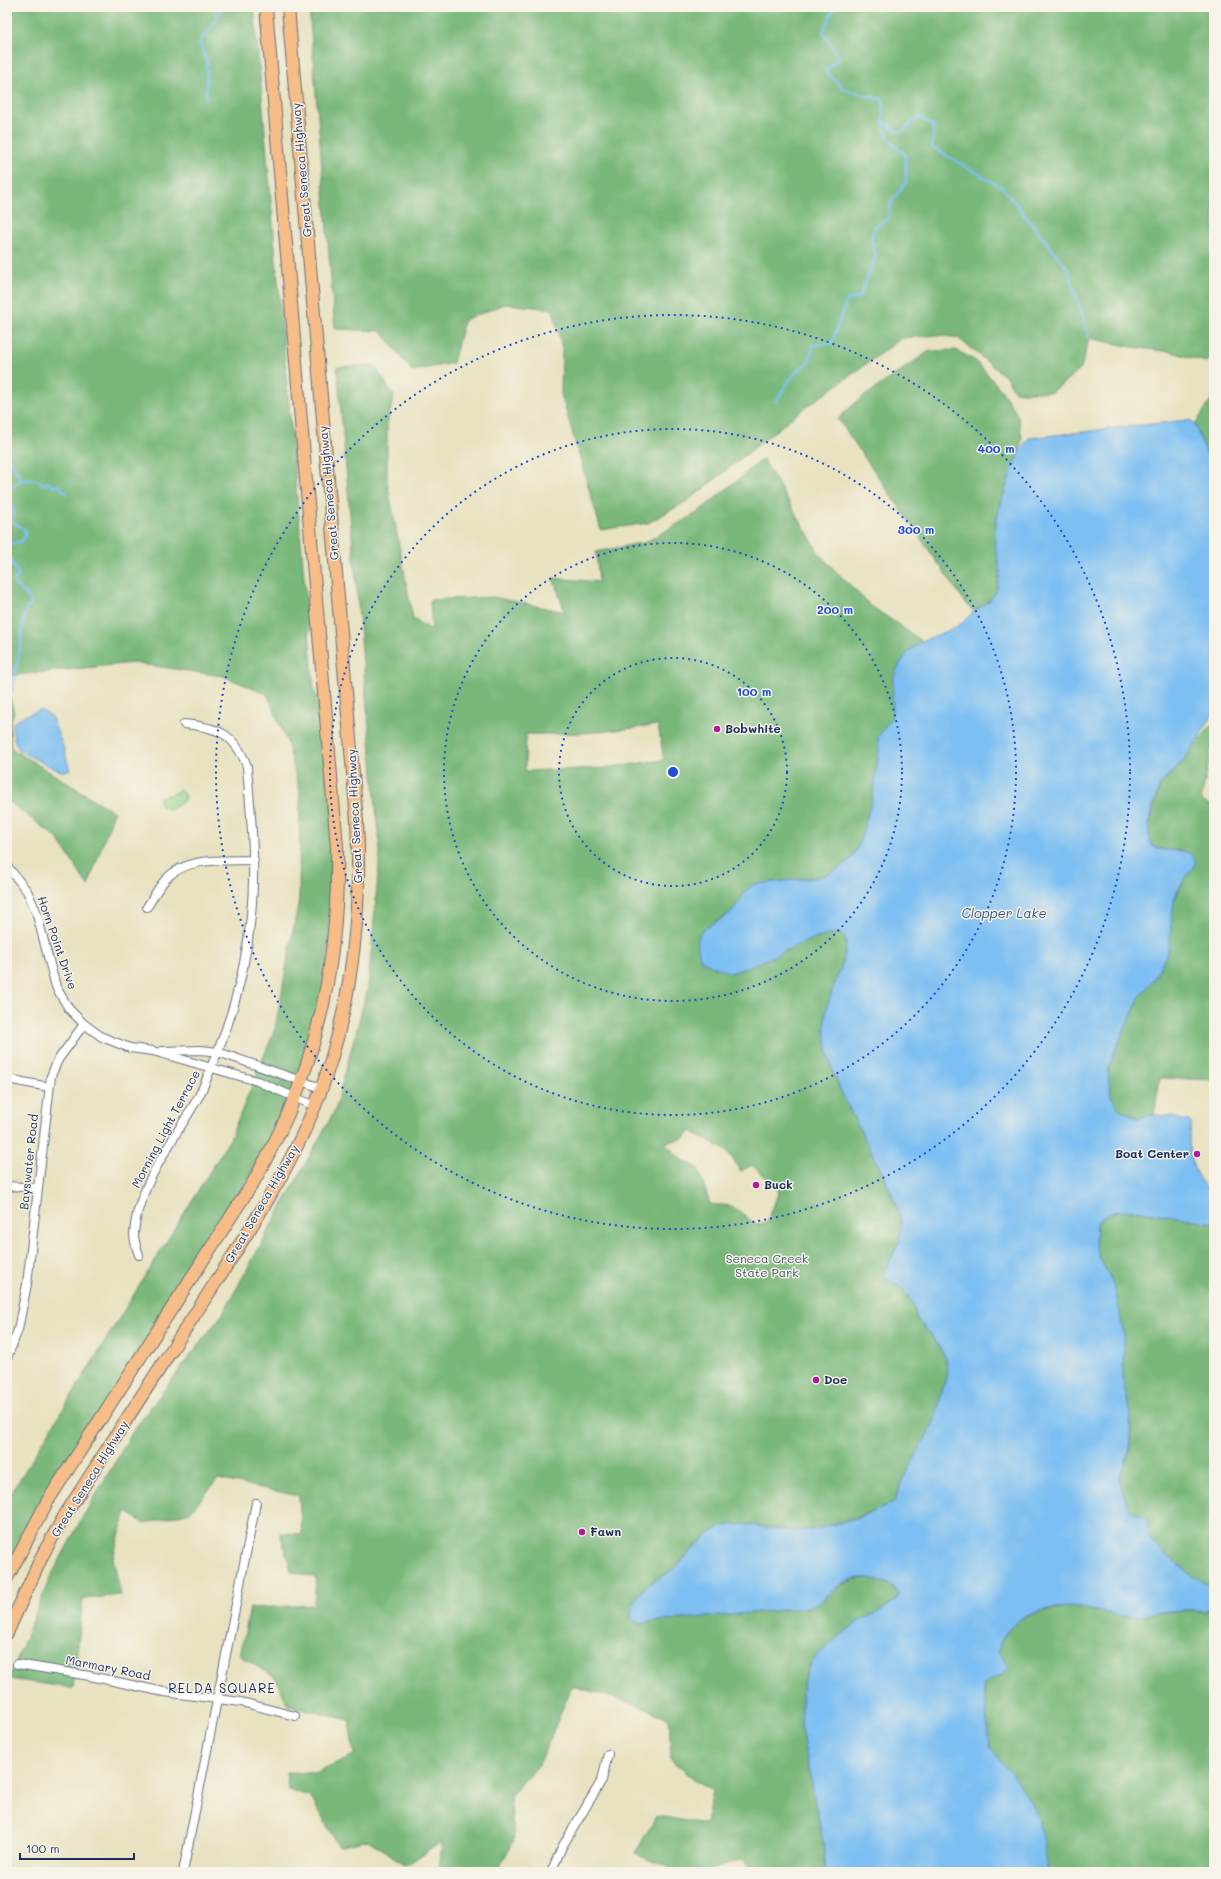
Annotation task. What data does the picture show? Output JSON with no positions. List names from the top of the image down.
{
  "streets": {
    "main road": ["Great Seneca Highway"],
    "street": [
      "Horn Point Drive",
      "Morning Light Terrace",
      "Bayswater Road",
      "Marmary Road"
    ]
  },
  "crossings": [
    ["Great Seneca Highway", "Horn Point Drive"],
    ["Horn Point Drive", "Morning Light Terrace"],
    ["Horn Point Drive", "Bayswater Road"]
  ],
  "districts": ["RELDA SQUARE"],
  "water": ["Clopper Lake"],
  "parks": ["Seneca Creek State Park"],
  "places": [
    "Bobwhite",
    "Boat Center",
    "Buck",
    "Doe",
    "Fawn"
  ],
  "scale_bar": "100 m",
  "rings": [
    "400 m",
    "300 m",
    "200 m",
    "100 m"
  ]
}
